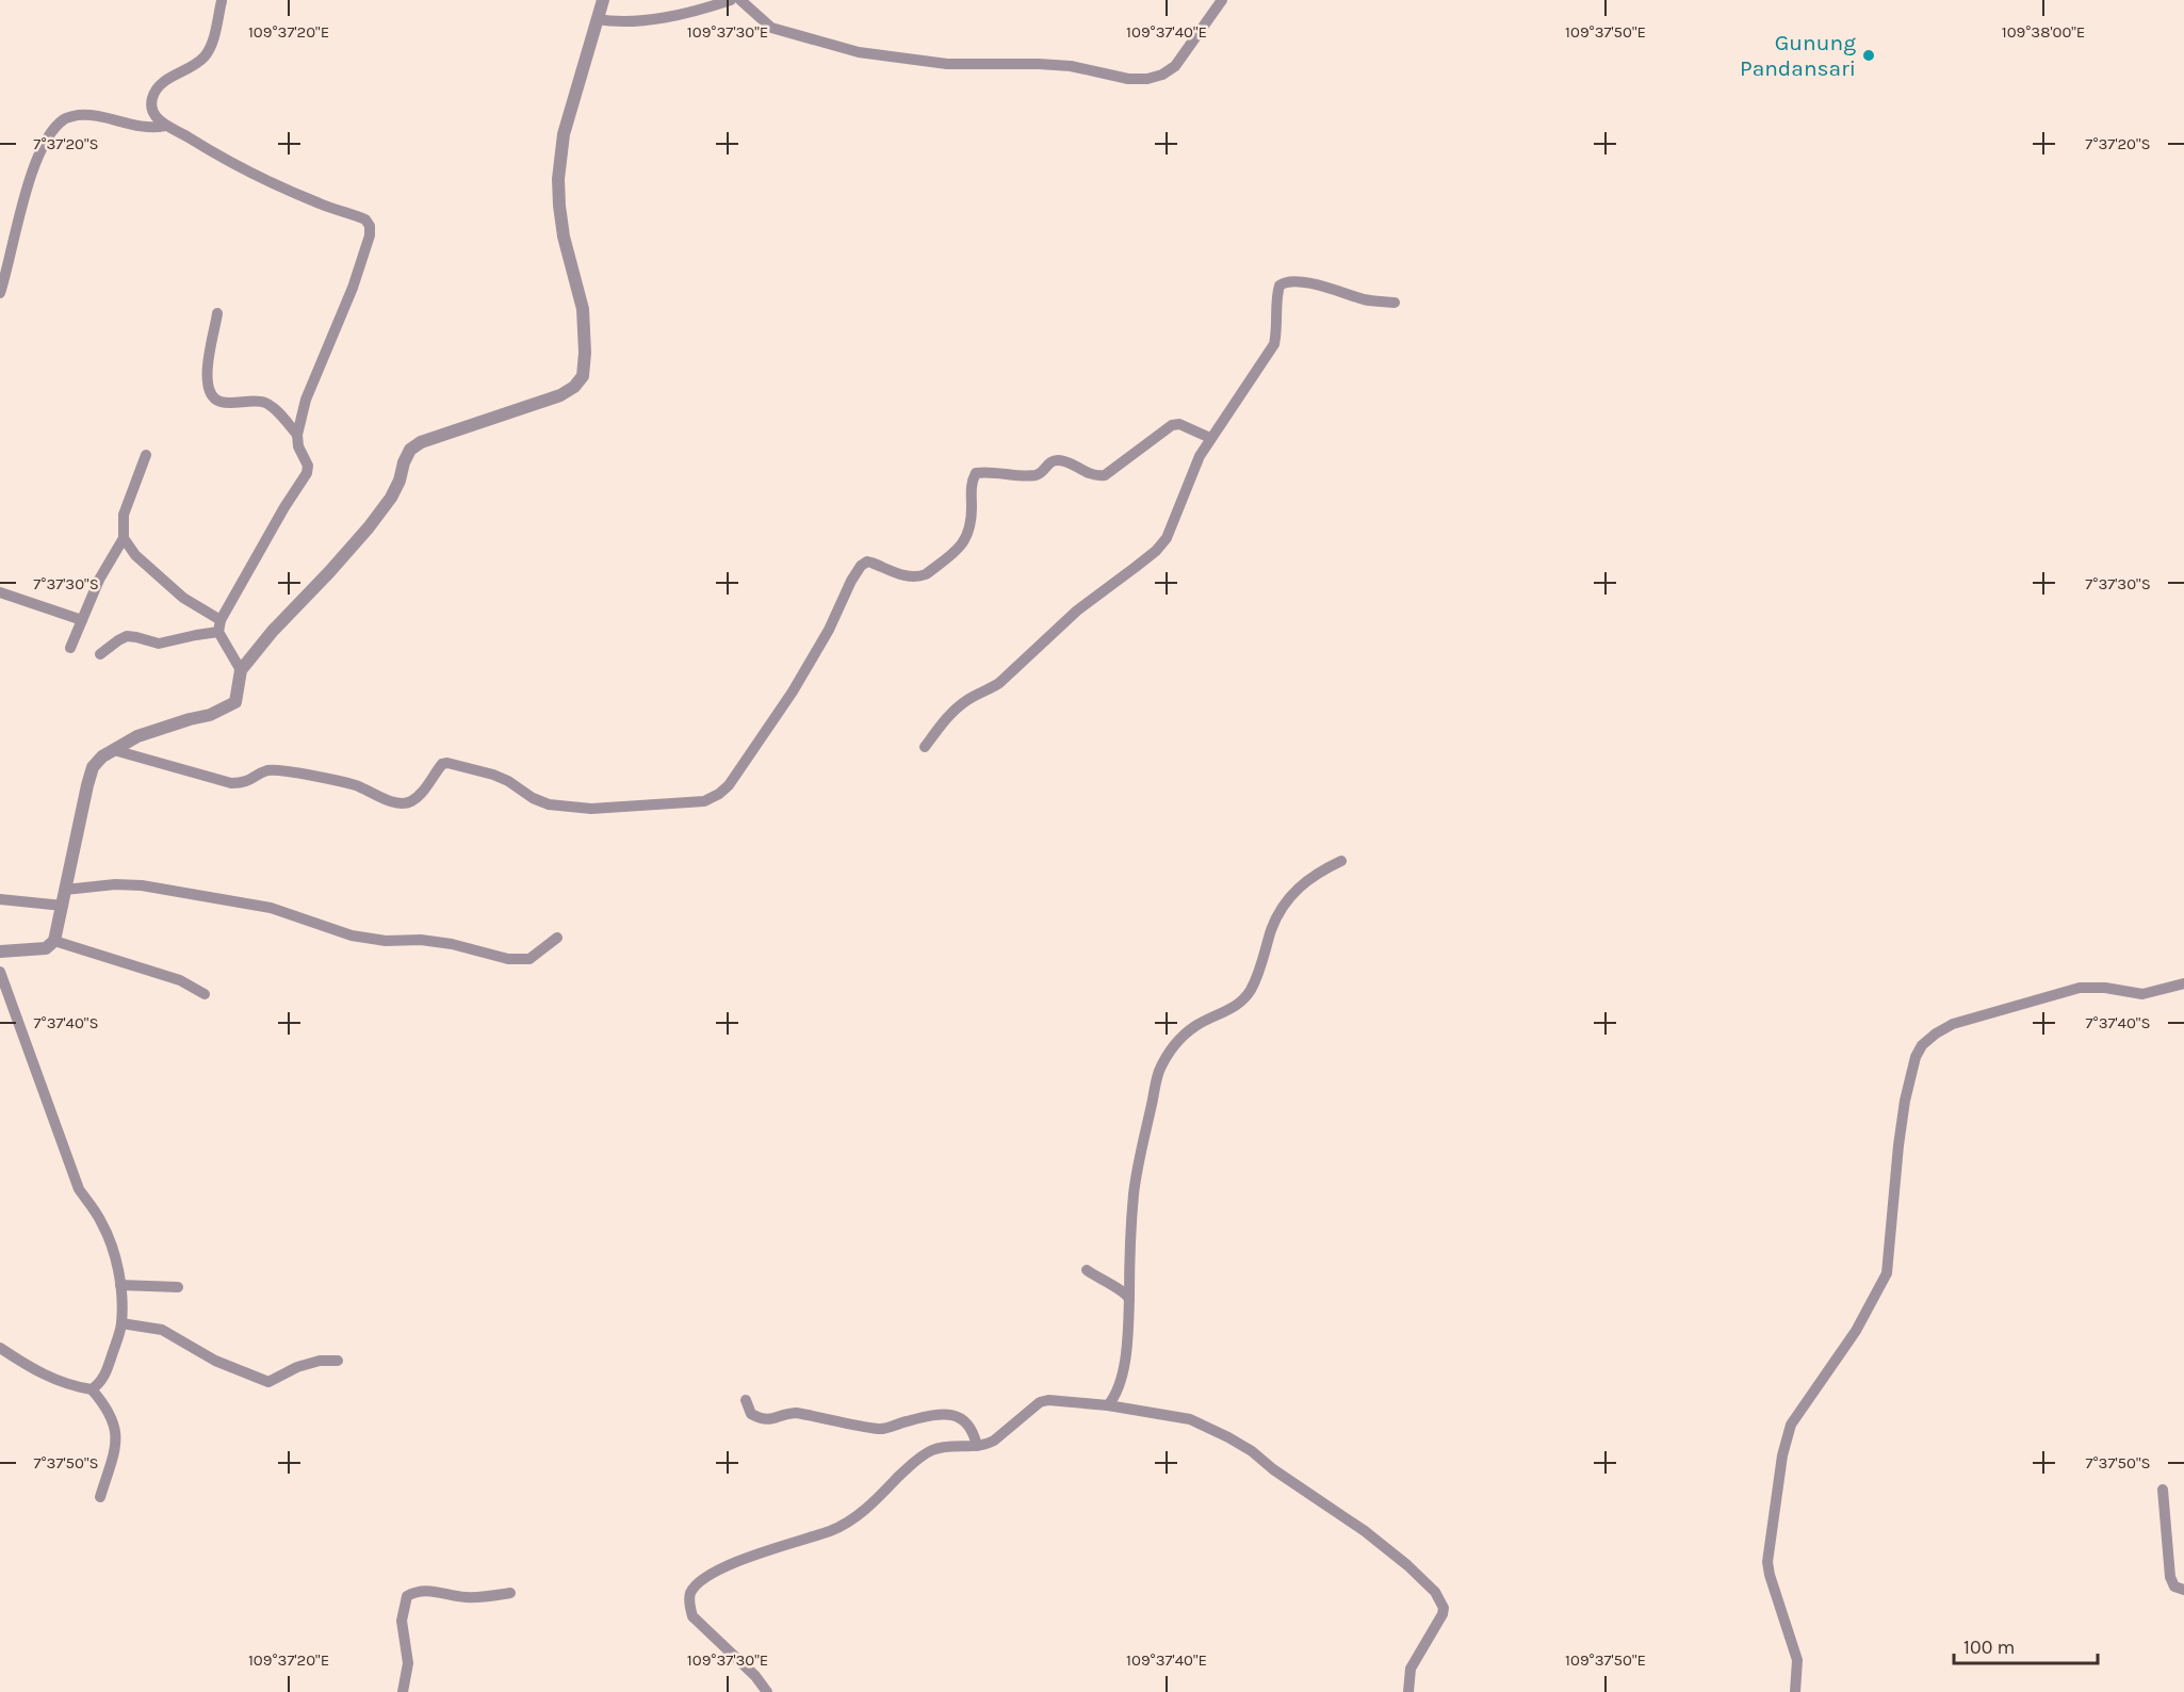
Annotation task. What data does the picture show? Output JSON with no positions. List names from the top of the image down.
{
  "places": ["Gunung Pandansari"],
  "scale_bar": "100 m",
  "coordinates": [
    "109°37'20\"E",
    "109°37'30\"E",
    "109°37'40\"E",
    "109°37'50\"E",
    "109°38'00\"E",
    "7°37'20\"S",
    "7°37'30\"S",
    "7°37'40\"S",
    "7°37'50\"S"
  ]
}
